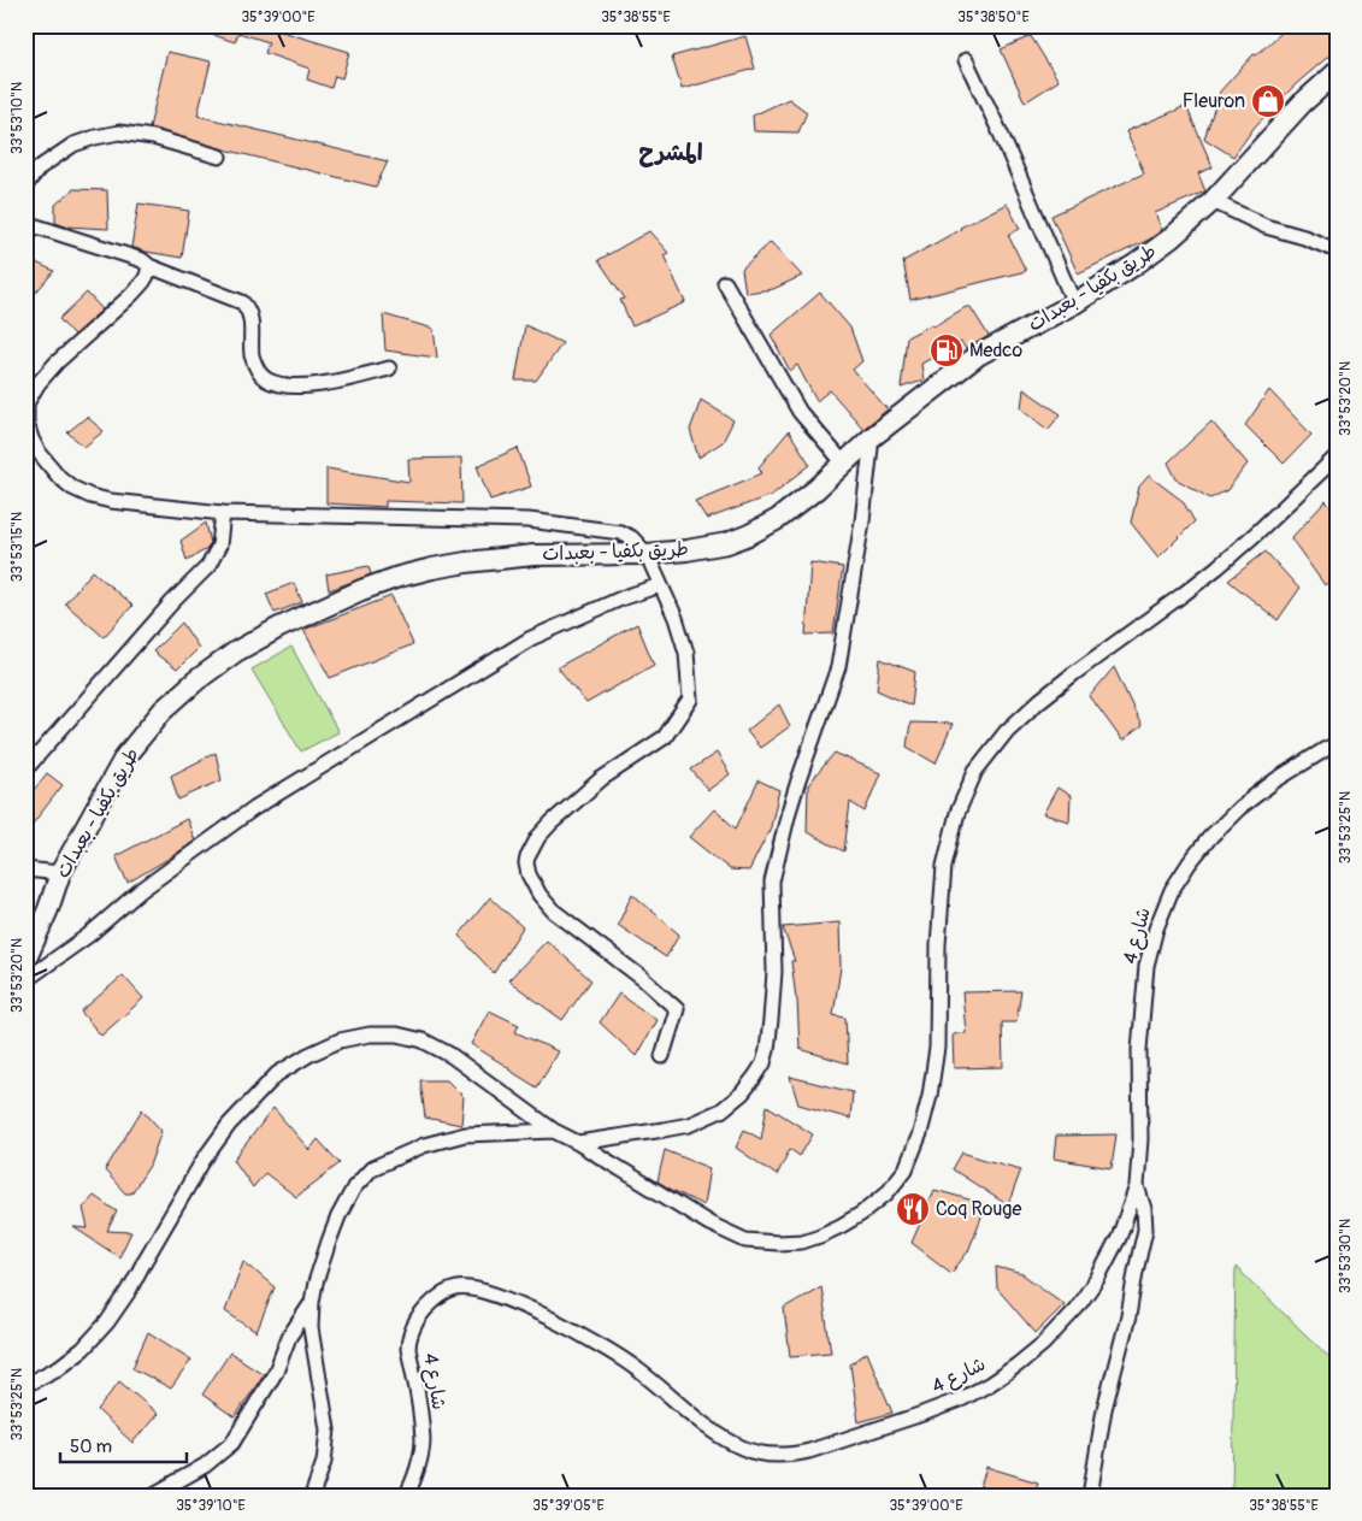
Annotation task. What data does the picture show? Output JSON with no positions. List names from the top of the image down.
{
  "streets": {
    "main road": ["طريق بكفيا - بعبدات"],
    "street": ["شارع 4"]
  },
  "districts": ["المشرح"],
  "places": {
    "shop": ["Fleuron"],
    "fuel station": ["Medco"],
    "restaurant": ["Coq Rouge"]
  },
  "scale_bar": "50 m",
  "coordinates": [
    "35°39'00\"E",
    "35°38'55\"E",
    "35°38'50\"E",
    "33°53'10\"N",
    "33°53'20\"N",
    "33°53'15\"N",
    "33°53'25\"N",
    "33°53'30\"N",
    "35°39'10\"E",
    "35°39'05\"E"
  ]
}
